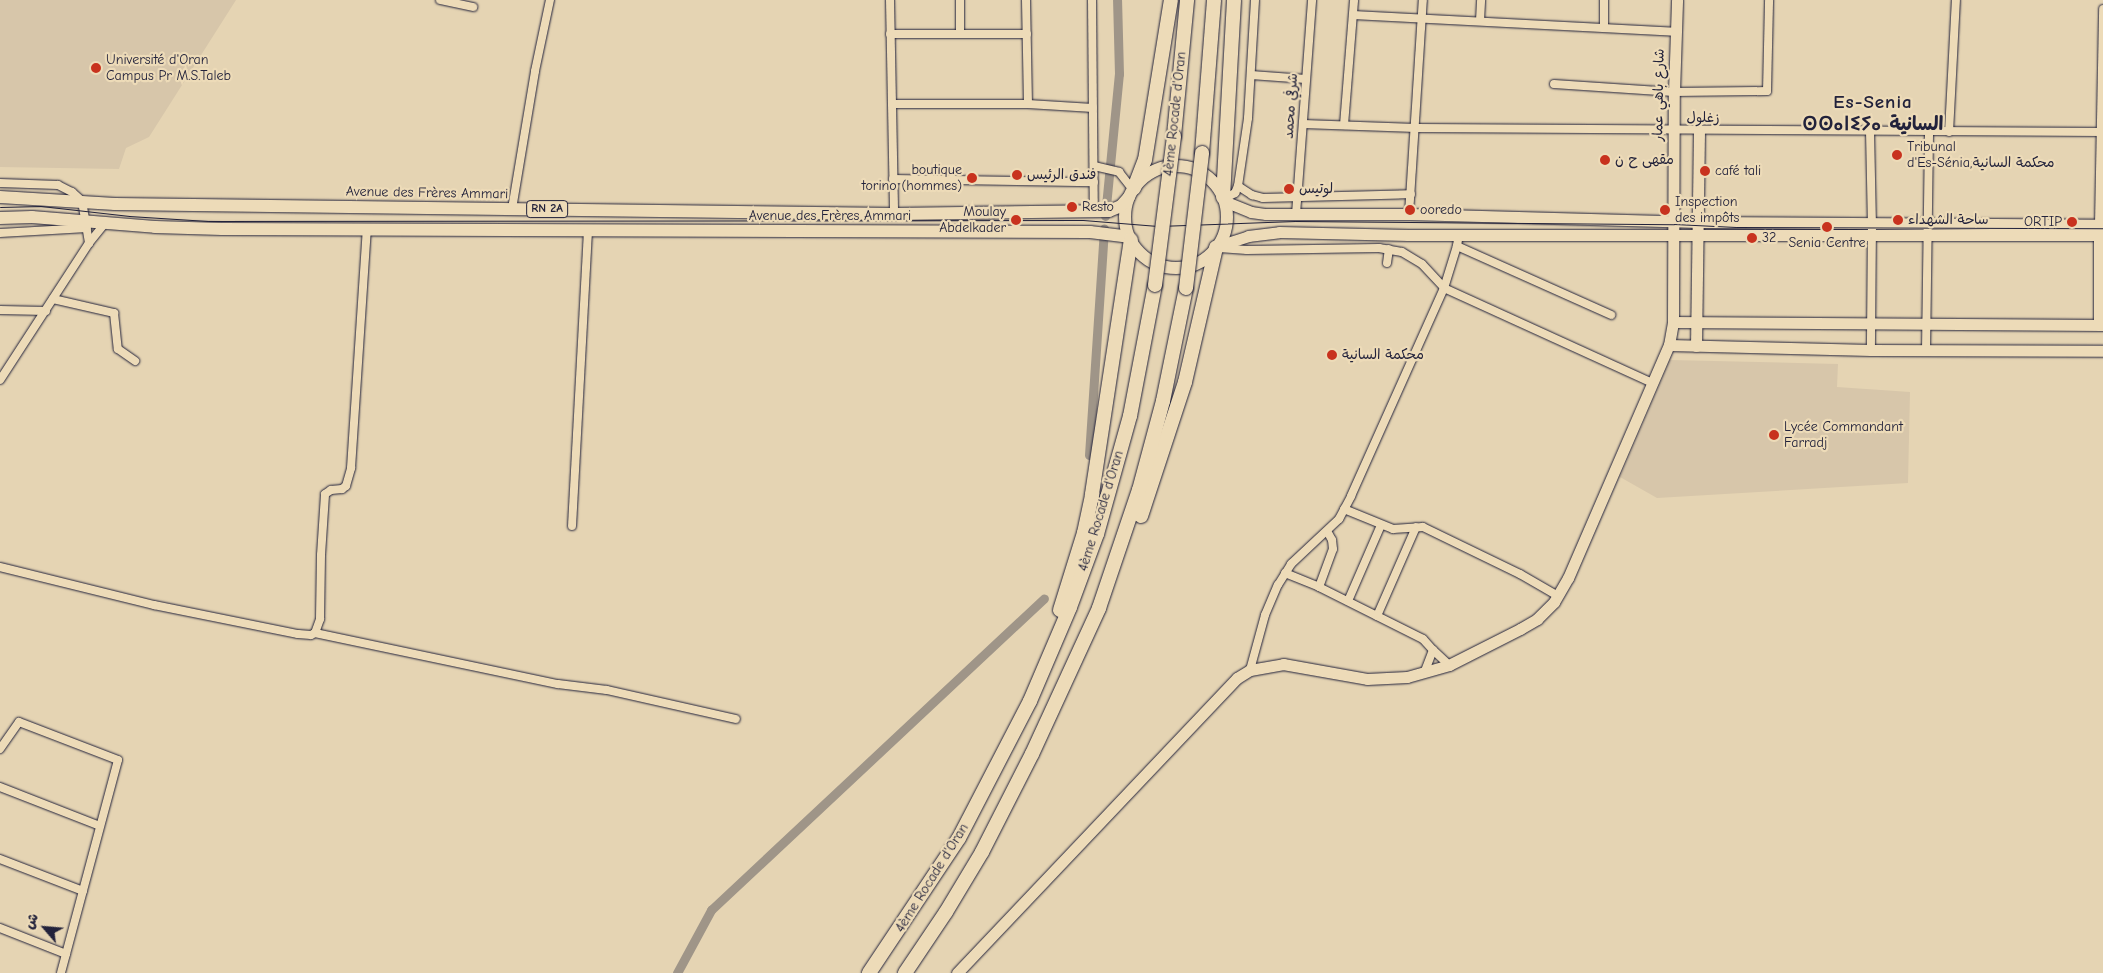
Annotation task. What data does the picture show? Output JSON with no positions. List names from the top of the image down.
{
  "streets": {
    "highway": ["4ème Rocade d'Oran"],
    "main road": ["شارع باهي عمار", "Avenue des Frères Ammari", "RN 2A"],
    "street": ["شرفي محمد", "زغلول"]
  },
  "crossings": [
    ["شارع باهي عمار", "زغلول"],
    ["شرفي محمد", "زغلول"],
    ["Avenue des Frères Ammari", "RN 2A"]
  ],
  "districts": ["Es-Senia ⵙⵙⴰⵏⵉⵢⴰ السانية"],
  "places": [
    "Université d'Oran Campus Pr M.S.Taleb",
    "Tribunal d'Es-Sénia;محكمة السانية",
    "مقهى ح ن",
    "café tali",
    "فندق الرئيس",
    "boutique torino (hommes)",
    "لوتيس",
    "Resto",
    "ooredo",
    "Inspection des impôts",
    "Moulay Abdelkader",
    "ساحة الشهداء",
    "ORTIP",
    "Senia Centre",
    "32",
    "محكمة السانية",
    "Lycée Commandant Farradj"
  ],
  "north": "top left"
}
